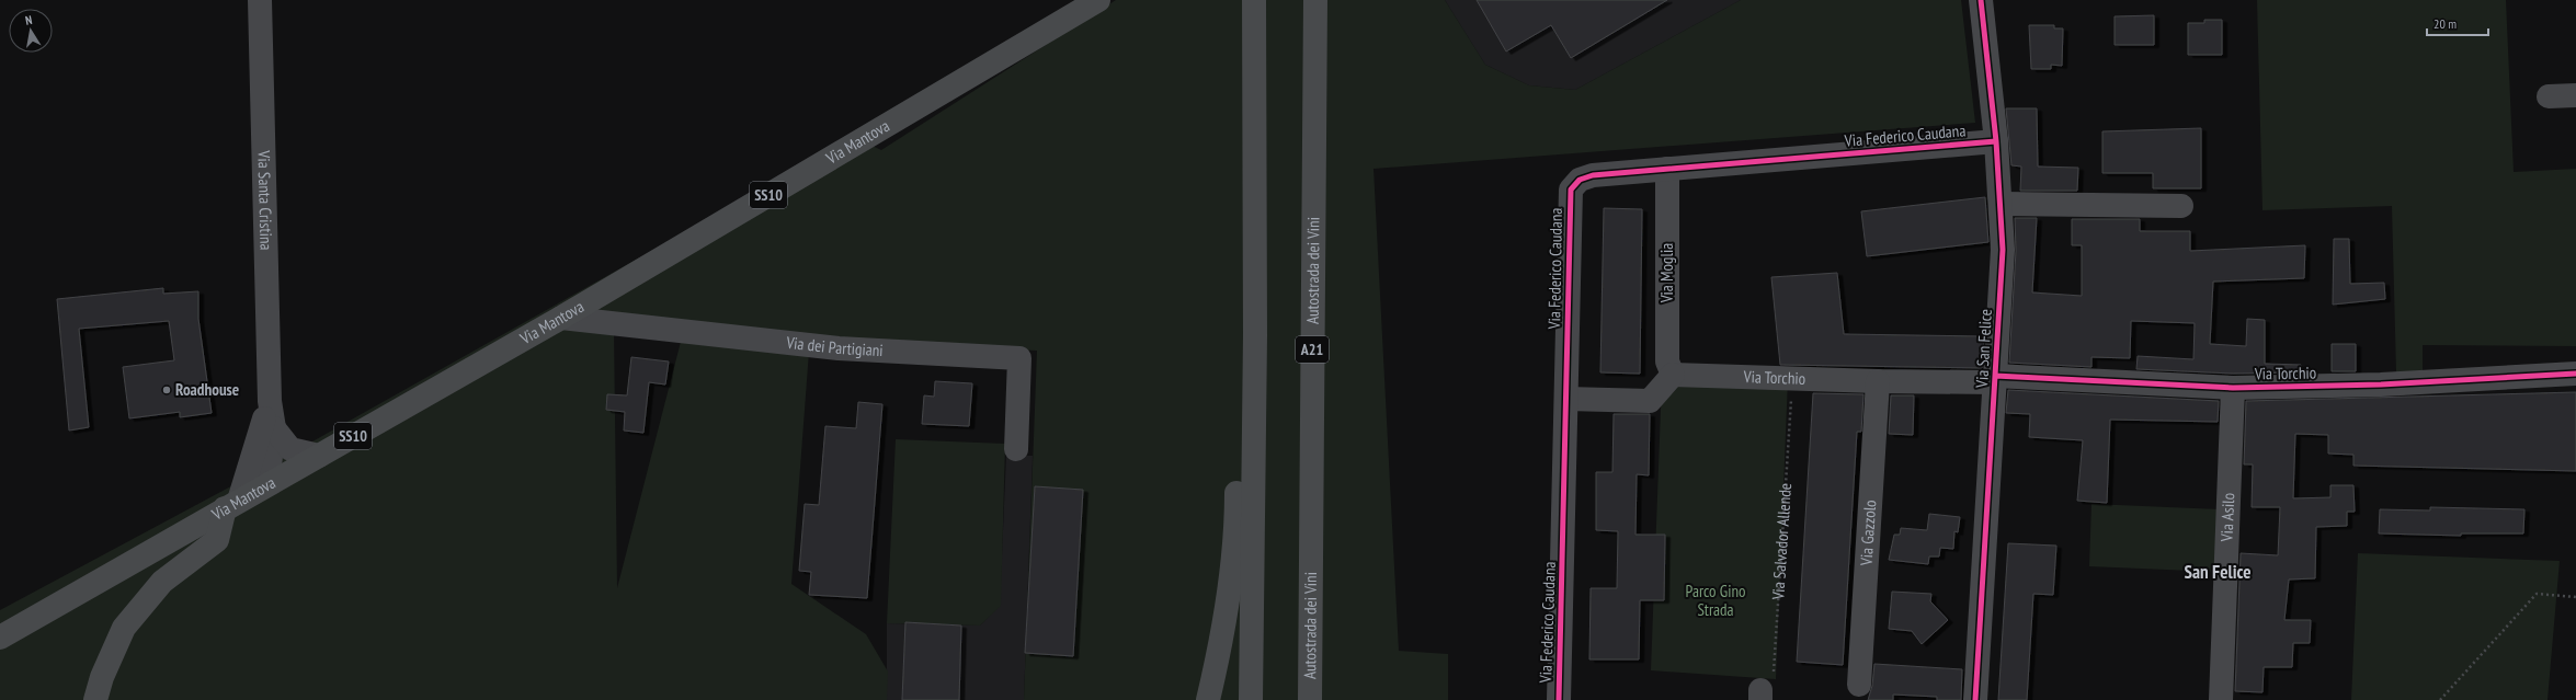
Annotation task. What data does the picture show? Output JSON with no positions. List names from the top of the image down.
{
  "streets": {
    "main road": [
      "Via Mantova",
      "SS10",
      "Autostrada dei Vini",
      "A21"
    ],
    "street": [
      "Via Federico Caudana",
      "Via Santa Cristina",
      "Via Moglia",
      "Via dei Partigiani",
      "Via San Felice",
      "Via Torchio",
      "Via Asilo",
      "Via Gazzolo"
    ],
    "path": ["Via Salvador Allende"]
  },
  "crossings": [
    ["Via Federico Caudana", "Via Moglia"],
    ["Via Federico Caudana", "Via San Felice"],
    ["Via Mantova", "Via Santa Cristina"],
    ["Via Mantova", "Via dei Partigiani"],
    ["Via Moglia", "Via Torchio"],
    ["Via San Felice", "Via Torchio"],
    ["Via Torchio", "Via Asilo"],
    ["Via Torchio", "Via Gazzolo"],
    ["Via Torchio", "Via Salvador Allende"]
  ],
  "districts": ["San Felice"],
  "parks": ["Parco Gino Strada"],
  "places": ["Roadhouse"],
  "scale_bar": "20 m",
  "north": "top"
}
